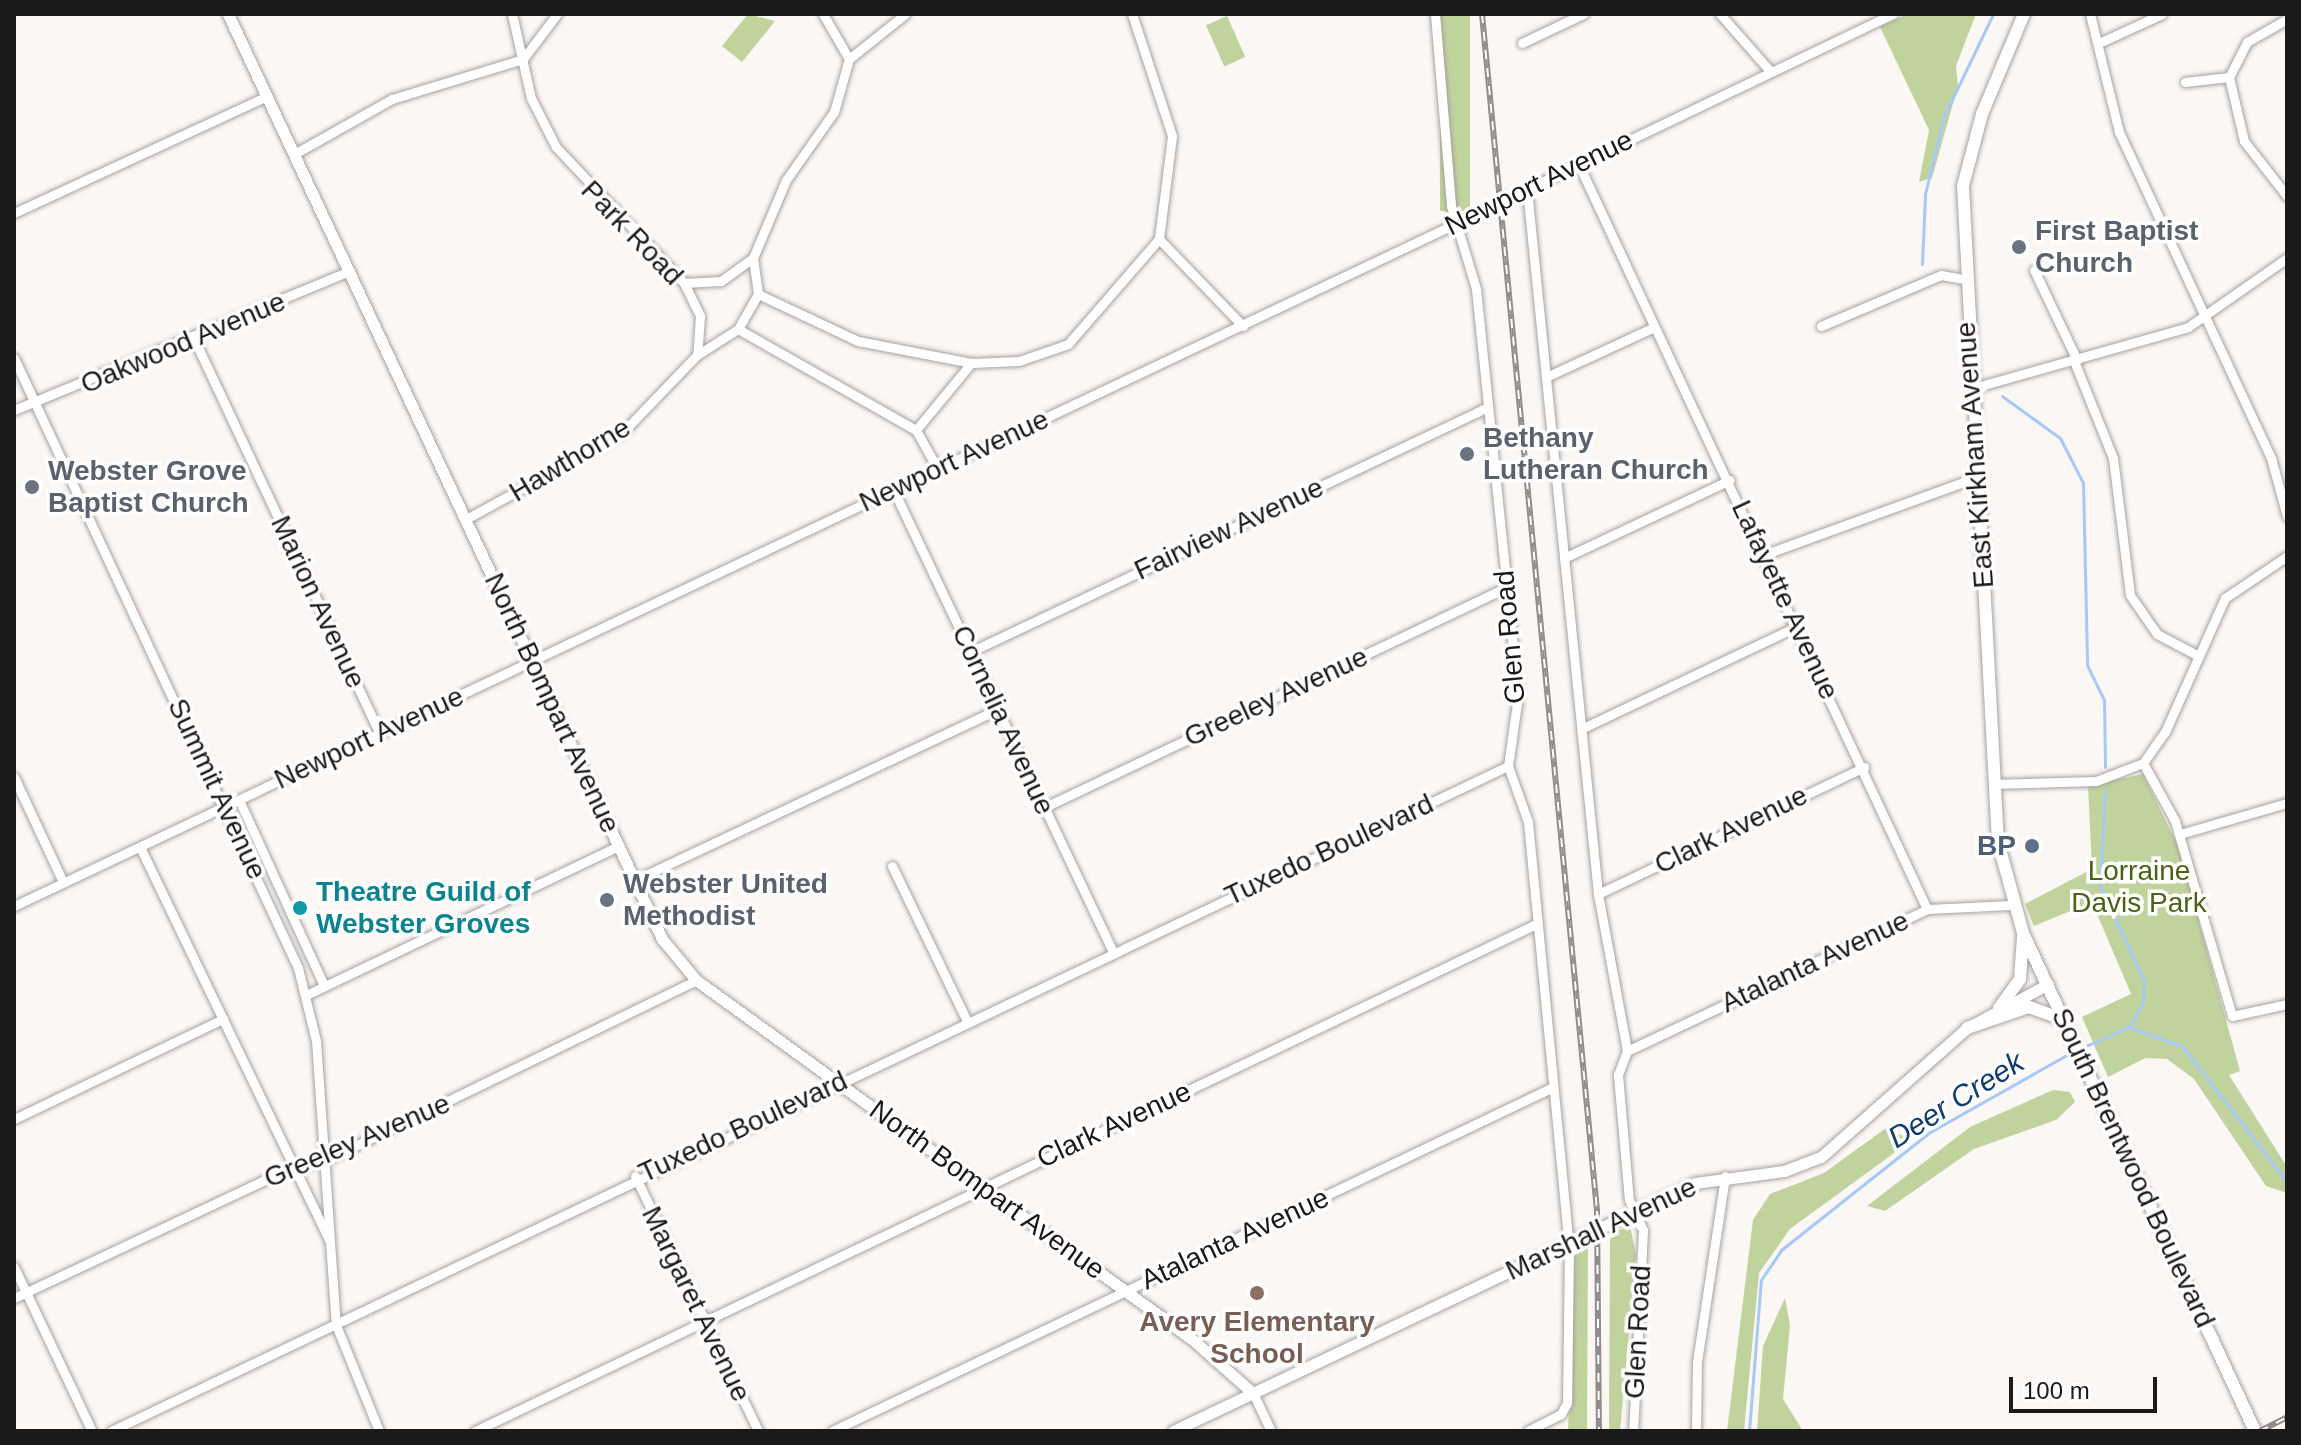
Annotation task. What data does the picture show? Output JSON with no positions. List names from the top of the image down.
{
  "streets": {
    "main road": ["East Kirkham Avenue", "South Brentwood Boulevard"],
    "street": [
      "Newport Avenue",
      "Park Road",
      "Oakwood Avenue",
      "Hawthorne",
      "Fairview Avenue",
      "Lafayette Avenue",
      "Marion Avenue",
      "Glen Road",
      "Greeley Avenue",
      "North Bompart Avenue",
      "Cornelia Avenue",
      "Summit Avenue",
      "Clark Avenue",
      "Tuxedo Boulevard",
      "Atalanta Avenue",
      "Marshall Avenue",
      "Margaret Avenue"
    ]
  },
  "crossings": [
    ["Newport Avenue", "Lafayette Avenue"],
    ["Newport Avenue", "Marion Avenue"],
    ["Newport Avenue", "Glen Road"],
    ["Newport Avenue", "North Bompart Avenue"],
    ["Newport Avenue", "Cornelia Avenue"],
    ["Newport Avenue", "Summit Avenue"],
    ["Park Road", "Hawthorne"],
    ["Oakwood Avenue", "Marion Avenue"],
    ["Oakwood Avenue", "North Bompart Avenue"],
    ["Oakwood Avenue", "Summit Avenue"],
    ["East Kirkham Avenue", "Atalanta Avenue"],
    ["East Kirkham Avenue", "South Brentwood Boulevard"],
    ["Hawthorne", "North Bompart Avenue"],
    ["Fairview Avenue", "Glen Road"],
    ["Fairview Avenue", "Cornelia Avenue"],
    ["Lafayette Avenue", "Clark Avenue"],
    ["Lafayette Avenue", "Atalanta Avenue"],
    ["Glen Road", "Greeley Avenue"],
    ["Glen Road", "Clark Avenue"],
    ["Glen Road", "Tuxedo Boulevard"],
    ["Glen Road", "Atalanta Avenue"],
    ["Glen Road", "Marshall Avenue"],
    ["Greeley Avenue", "North Bompart Avenue"],
    ["Greeley Avenue", "Cornelia Avenue"],
    ["Greeley Avenue", "Summit Avenue"],
    ["North Bompart Avenue", "Clark Avenue"],
    ["North Bompart Avenue", "Tuxedo Boulevard"],
    ["North Bompart Avenue", "Atalanta Avenue"],
    ["North Bompart Avenue", "Marshall Avenue"],
    ["Cornelia Avenue", "Tuxedo Boulevard"],
    ["Summit Avenue", "Tuxedo Boulevard"],
    ["Clark Avenue", "Margaret Avenue"],
    ["Tuxedo Boulevard", "Margaret Avenue"],
    ["Atalanta Avenue", "South Brentwood Boulevard"],
    ["South Brentwood Boulevard", "Marshall Avenue"]
  ],
  "water": ["Deer Creek"],
  "parks": ["Lorraine Davis Park"],
  "places": [
    "First Baptist Church",
    "Bethany Lutheran Church",
    "Webster Grove Baptist Church",
    "BP",
    "Webster United Methodist",
    "Theatre Guild of Webster Groves",
    "Avery Elementary School"
  ],
  "scale_bar": "100 m"
}
